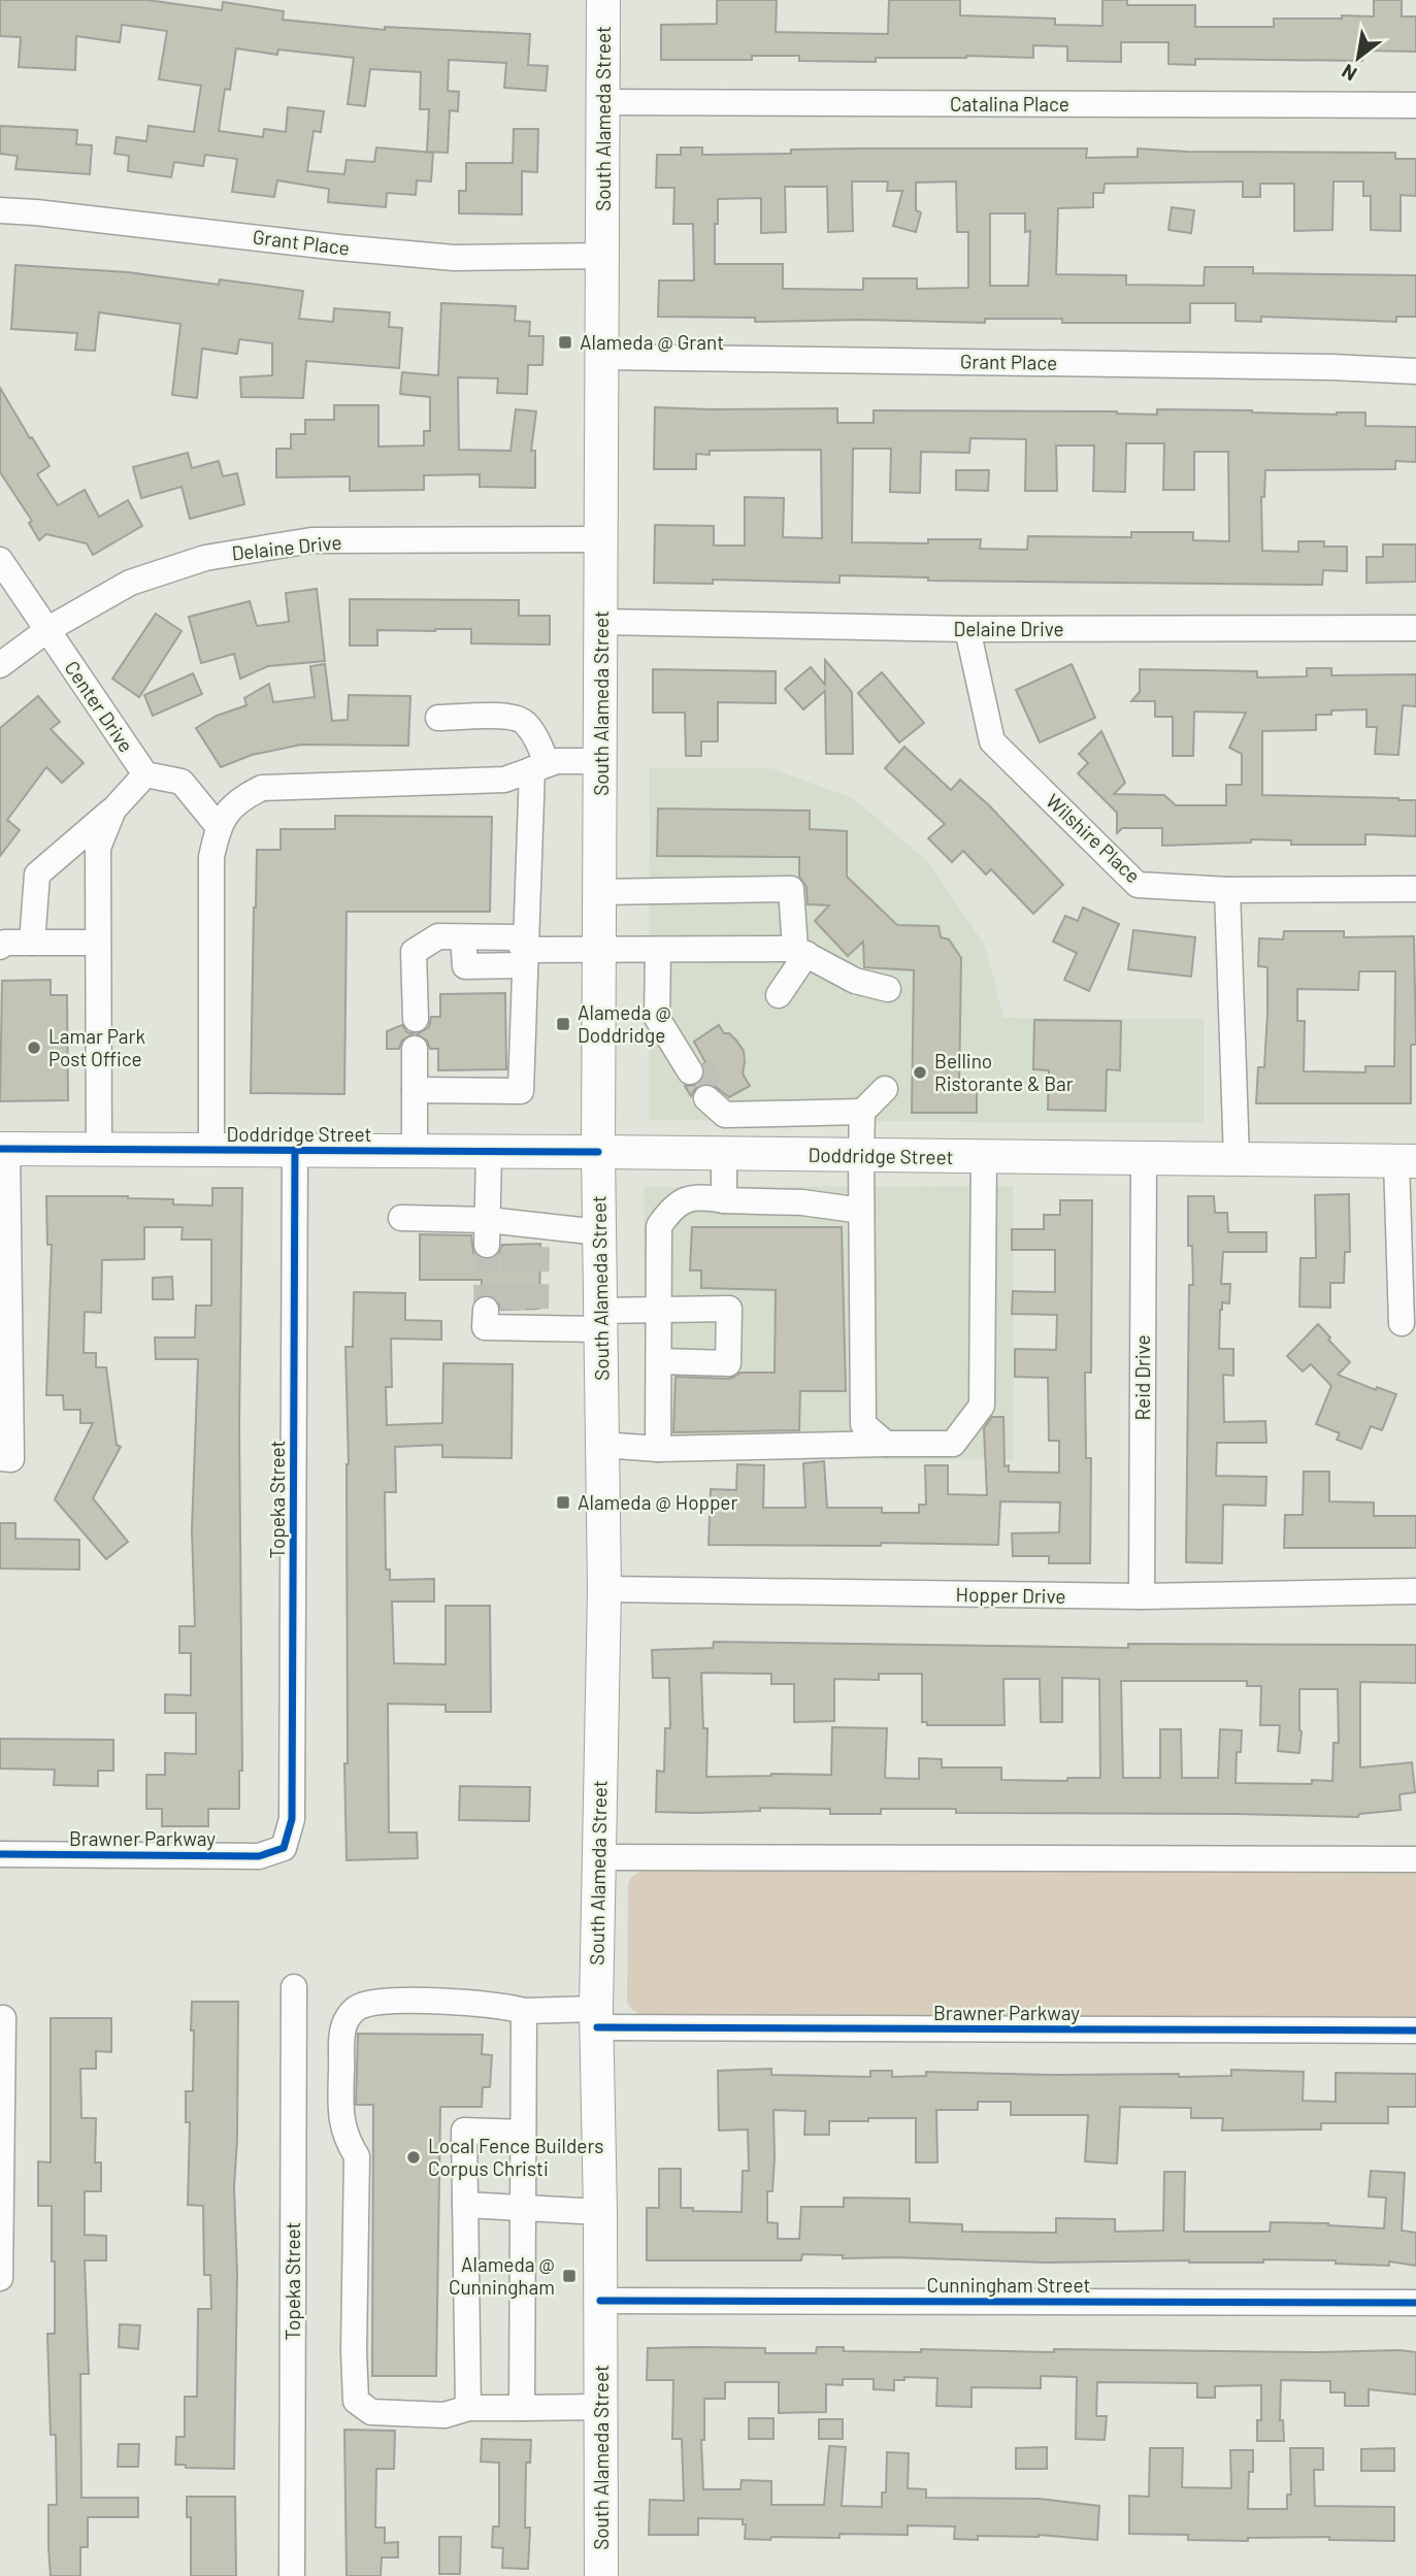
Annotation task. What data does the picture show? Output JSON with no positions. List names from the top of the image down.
{
  "streets": {
    "main road": ["South Alameda Street", "Doddridge Street"],
    "street": [
      "Catalina Place",
      "Grant Place",
      "Delaine Drive",
      "Center Drive",
      "Wilshire Place",
      "Reid Drive",
      "Topeka Street",
      "Hopper Drive",
      "Brawner Parkway",
      "Cunningham Street"
    ]
  },
  "crossings": [
    ["Catalina Place", "South Alameda Street"],
    ["South Alameda Street", "Grant Place"],
    ["South Alameda Street", "Delaine Drive"],
    ["South Alameda Street", "Doddridge Street"],
    ["South Alameda Street", "Hopper Drive"],
    ["South Alameda Street", "Brawner Parkway"],
    ["South Alameda Street", "Cunningham Street"],
    ["Delaine Drive", "Center Drive"],
    ["Delaine Drive", "Wilshire Place"],
    ["Doddridge Street", "Reid Drive"],
    ["Doddridge Street", "Topeka Street"],
    ["Reid Drive", "Hopper Drive"],
    ["Topeka Street", "Brawner Parkway"]
  ],
  "places": {
    "transit": [
      "Alameda @ Grant",
      "Alameda @ Doddridge",
      "Alameda @ Hopper",
      "Alameda @ Cunningham"
    ],
    "other": ["Lamar Park Post Office", "Bellino Ristorante & Bar", "Local Fence Builders Corpus Christi"]
  },
  "north": "bottom left"
}
